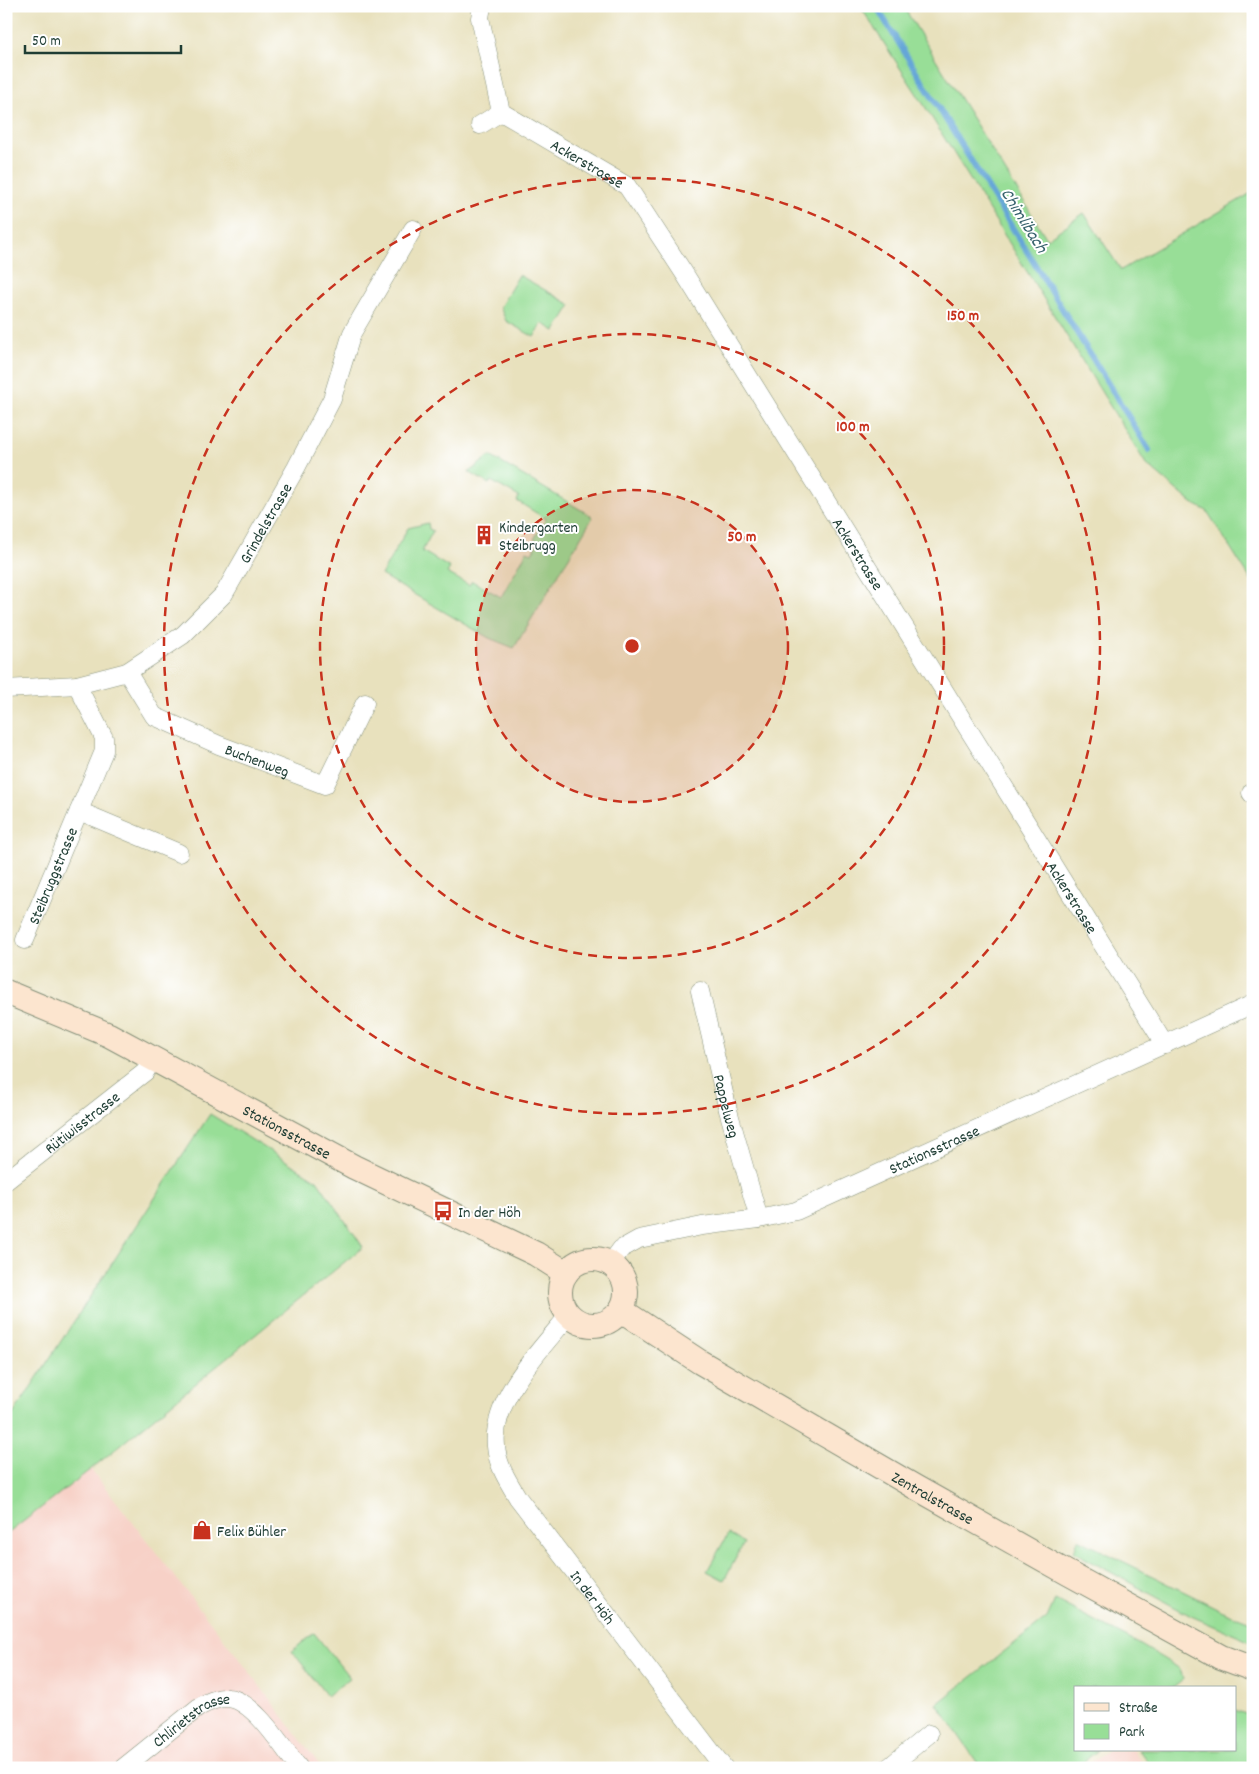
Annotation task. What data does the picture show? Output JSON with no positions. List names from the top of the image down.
{
  "streets": {
    "main road": ["Stationsstrasse", "Zentralstrasse"],
    "street": [
      "Ackerstrasse",
      "Grindelstrasse",
      "Buchenweg",
      "Steibruggstrasse",
      "Pappelweg",
      "Rütiwisstrasse",
      "In der Höh",
      "Chlirietstrasse"
    ]
  },
  "crossings": [
    ["Ackerstrasse", "Stationsstrasse"],
    ["Grindelstrasse", "Buchenweg"],
    ["Grindelstrasse", "Steibruggstrasse"],
    ["Pappelweg", "Stationsstrasse"],
    ["Rütiwisstrasse", "Stationsstrasse"],
    ["Stationsstrasse", "Zentralstrasse"],
    ["Stationsstrasse", "In der Höh"],
    ["Zentralstrasse", "In der Höh"]
  ],
  "water": ["Chimlibach"],
  "places": {
    "building": ["Kindergarten Steibrugg"],
    "bus stop": ["In der Höh"],
    "shop": ["Felix Bühler"]
  },
  "legend": ["Straße", "Park"],
  "scale_bar": "50 m",
  "rings": ["150 m", "100 m", "50 m"]
}
